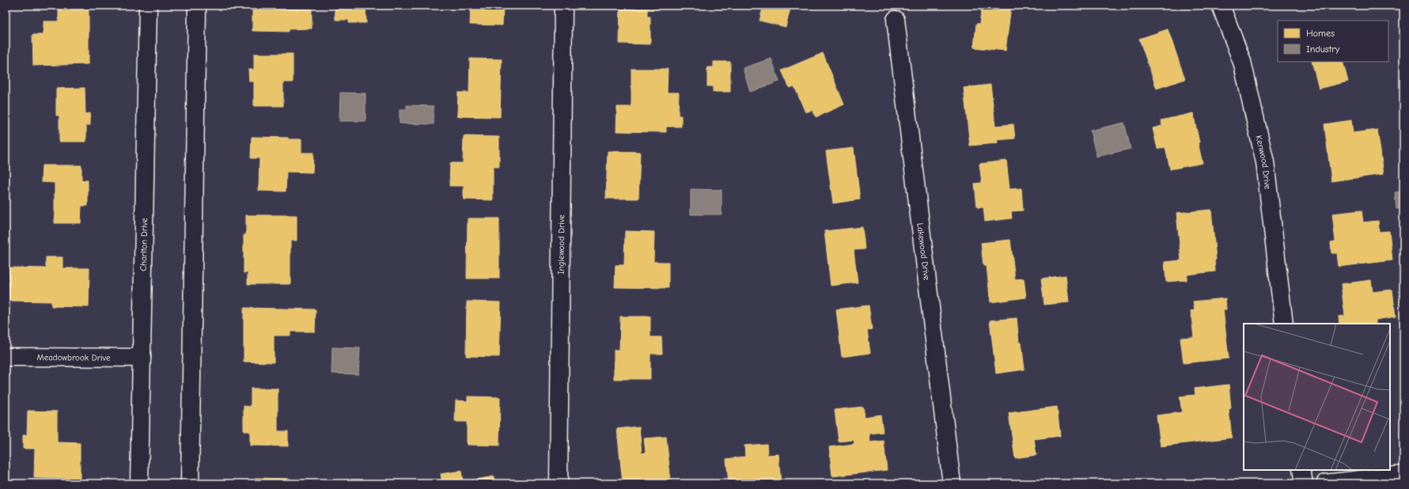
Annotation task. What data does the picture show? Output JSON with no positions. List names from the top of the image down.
{
  "streets": {
    "street": [
      "Kenwood Drive",
      "Charlton Drive",
      "Inglewood Drive",
      "Lakewood Drive",
      "Meadowbrook Drive"
    ]
  },
  "crossings": [
    ["Charlton Drive", "Meadowbrook Drive"]
  ],
  "legend": ["Homes", "Industry"]
}
